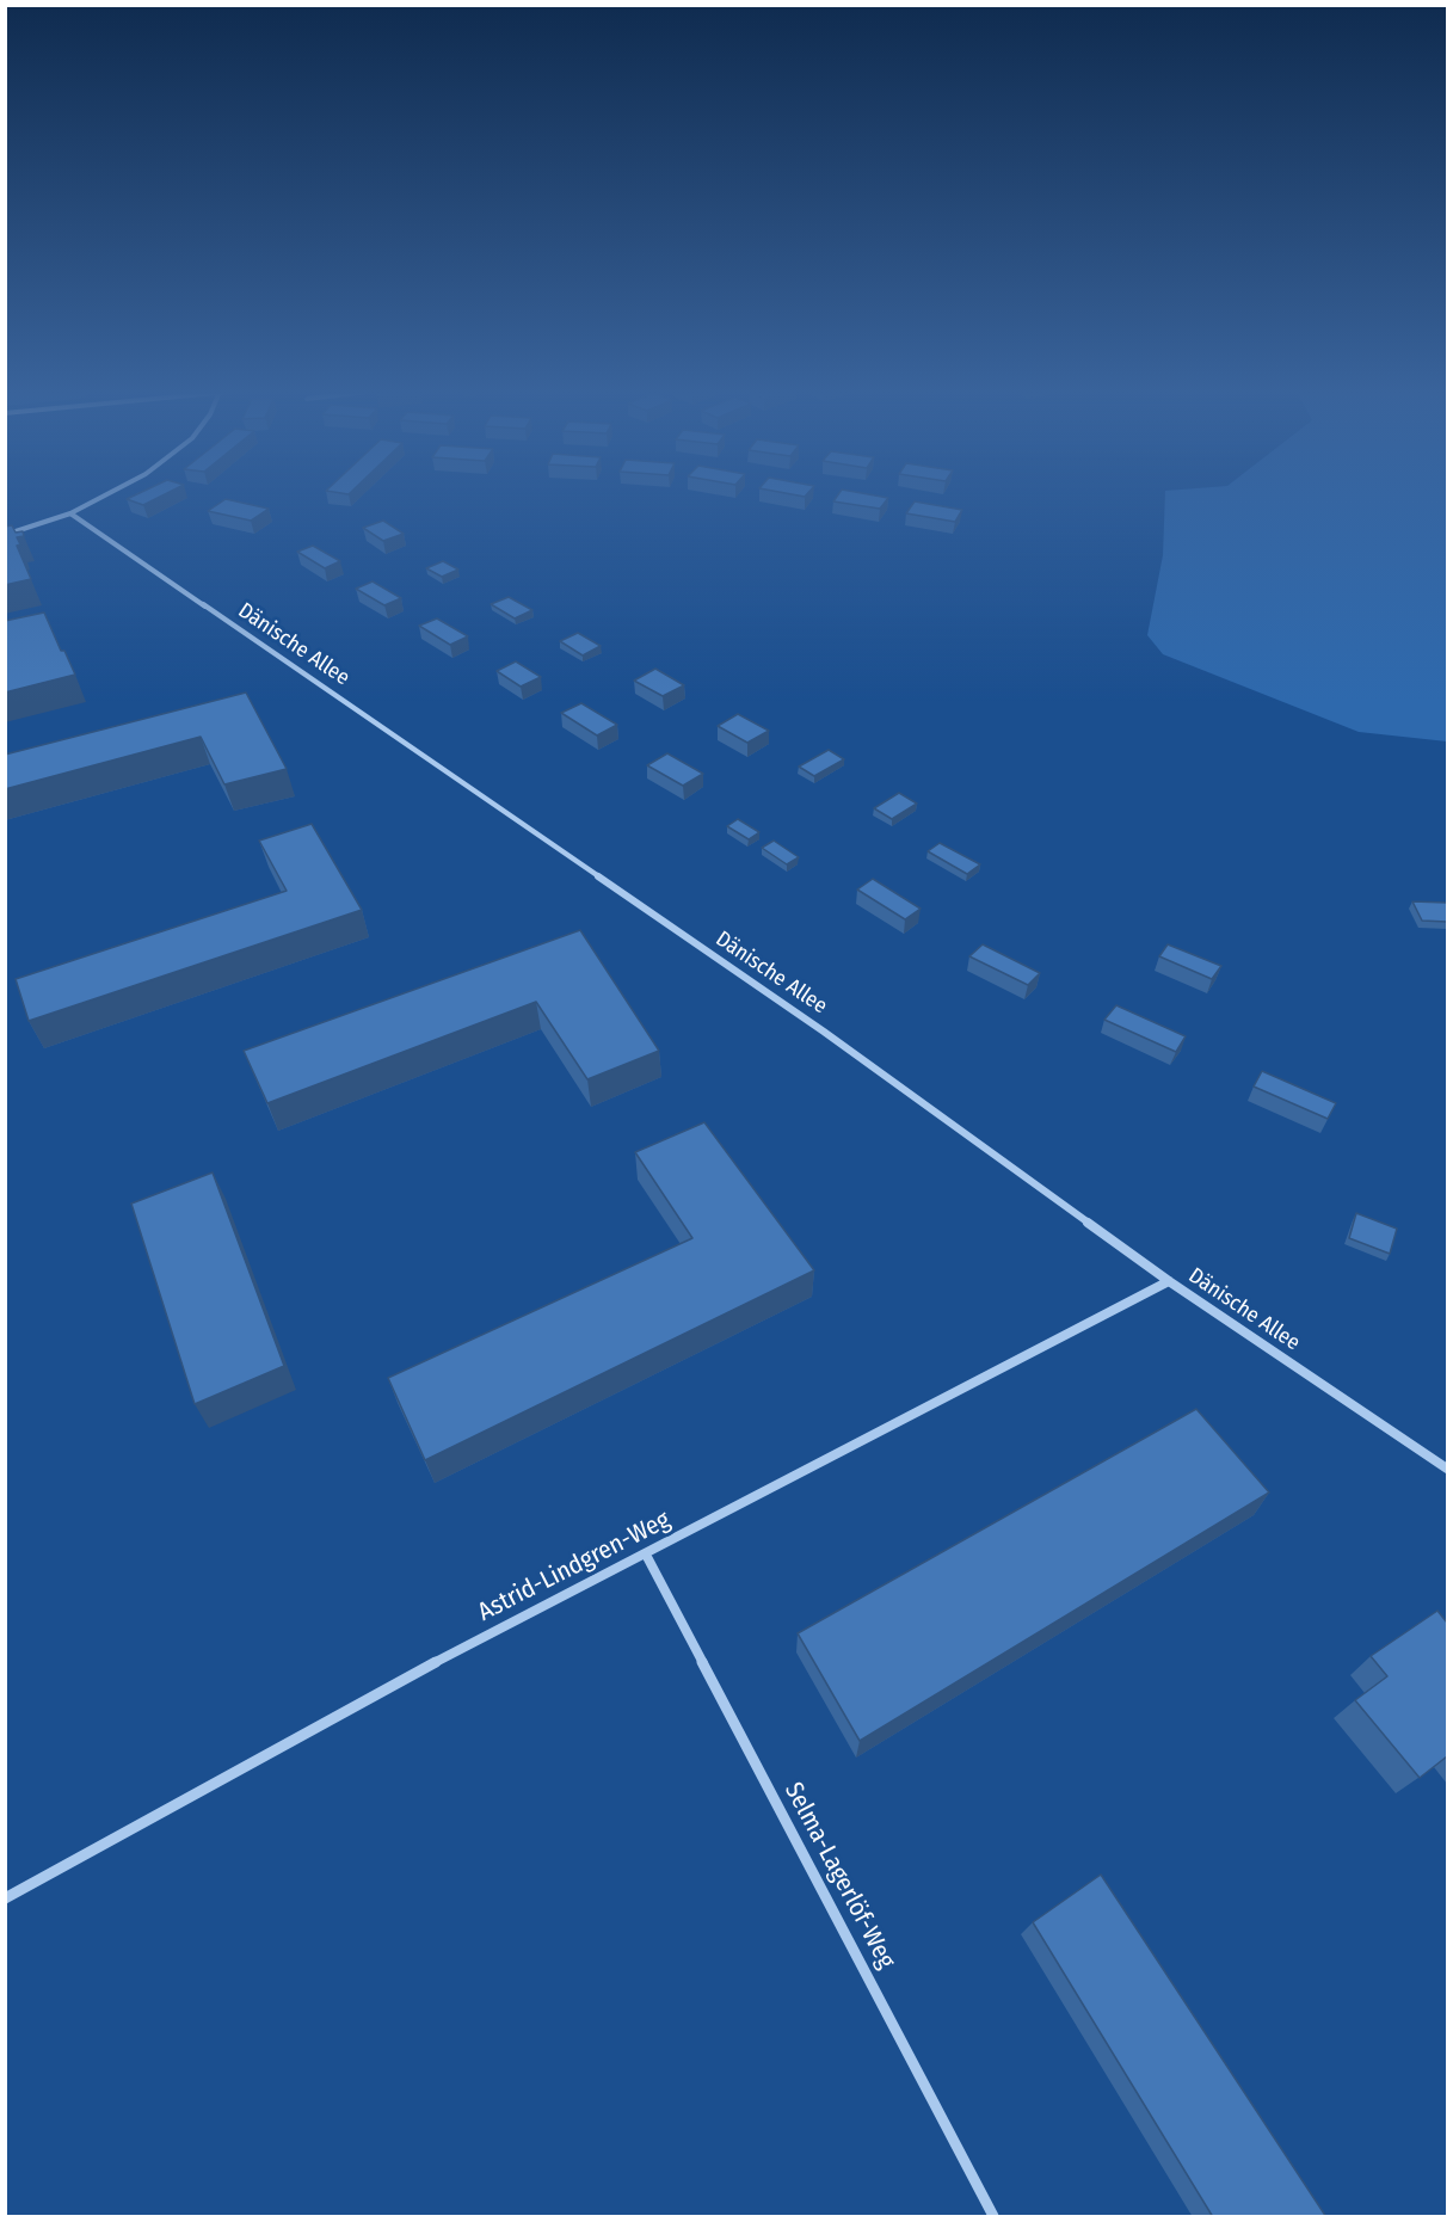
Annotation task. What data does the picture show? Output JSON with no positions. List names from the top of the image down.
{
  "streets": {
    "street": ["Dänische Allee", "Astrid-Lindgren-Weg", "Selma-Lagerlöf-Weg"]
  },
  "crossings": [
    ["Dänische Allee", "Astrid-Lindgren-Weg"],
    ["Astrid-Lindgren-Weg", "Selma-Lagerlöf-Weg"]
  ]
}
